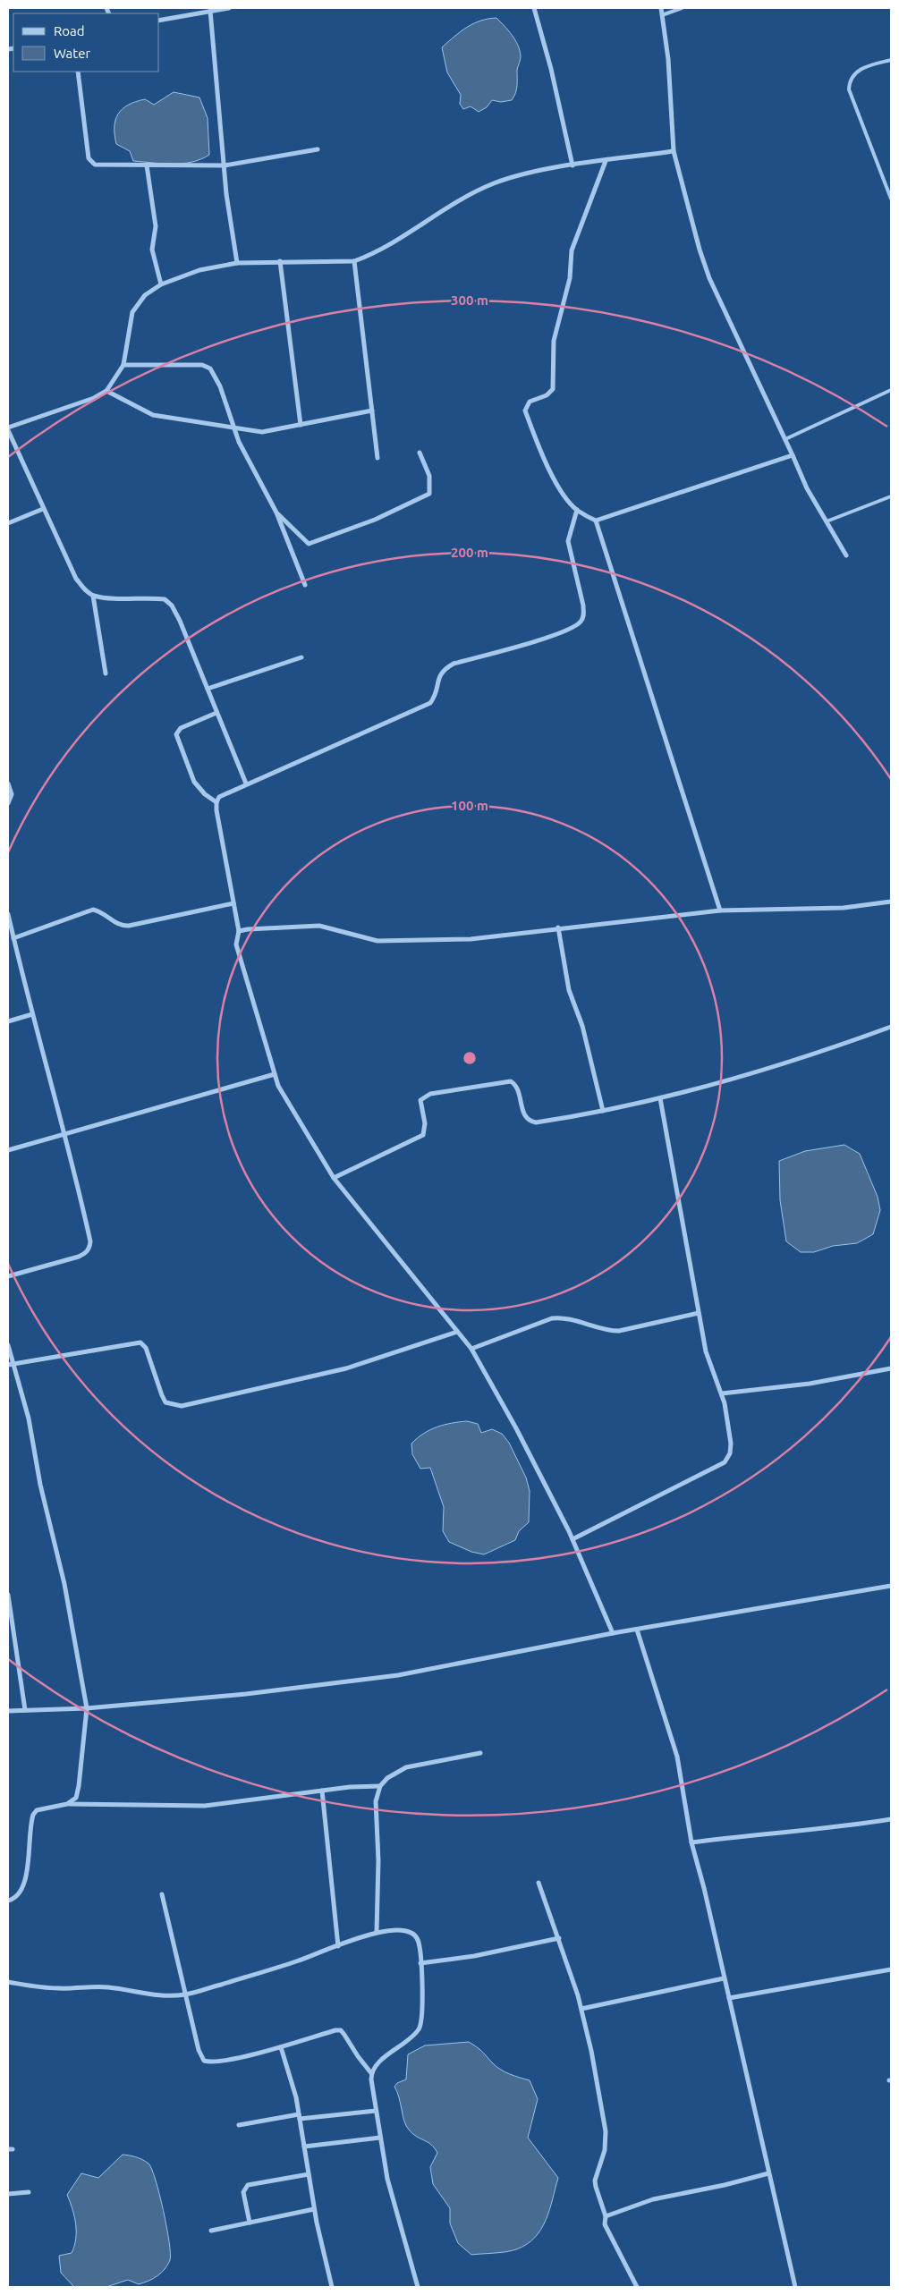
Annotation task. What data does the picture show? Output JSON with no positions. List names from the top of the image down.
{
  "legend": ["Road", "Water"],
  "rings": ["300 m", "200 m", "100 m"]
}
